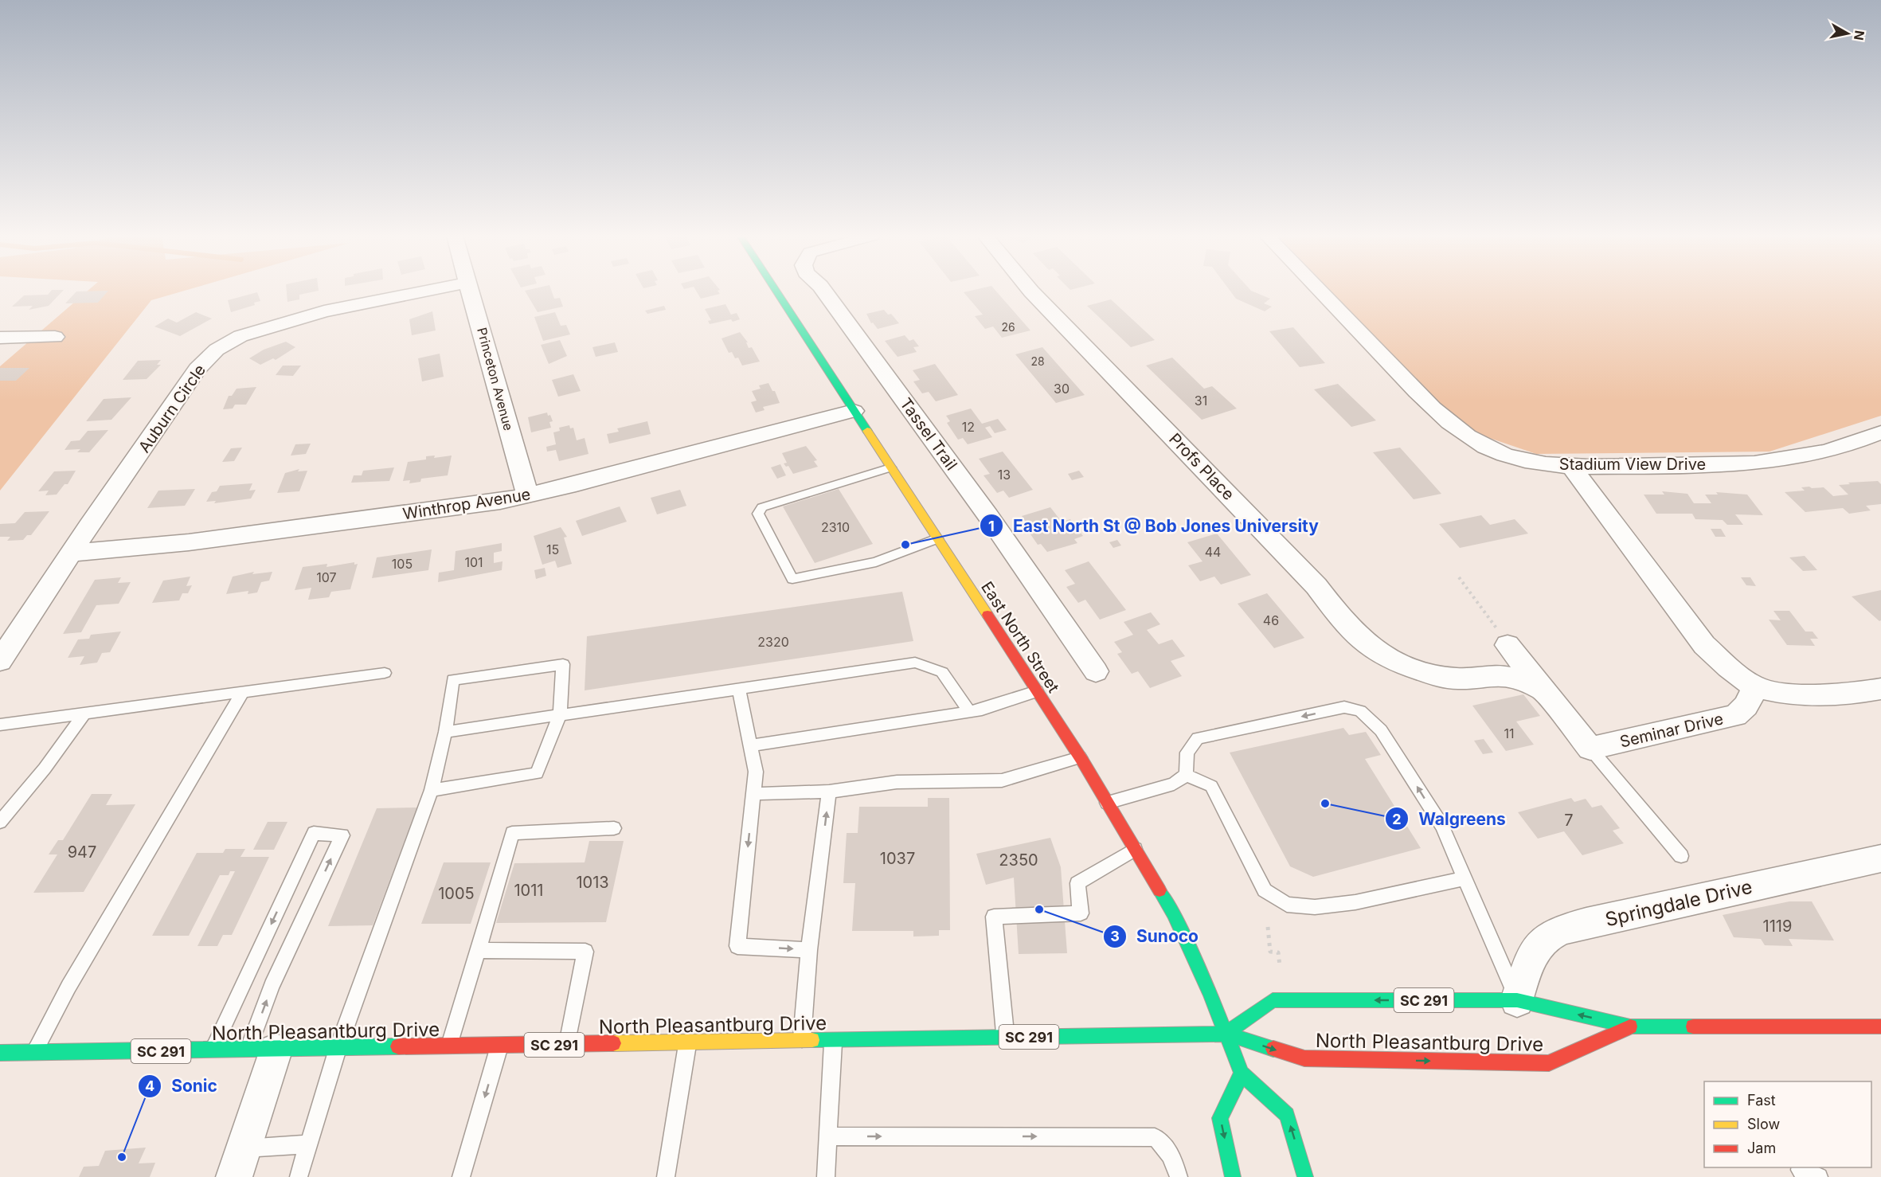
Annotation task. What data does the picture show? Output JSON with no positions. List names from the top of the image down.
{
  "streets": {
    "main road": ["East North Street", "SC 291", "North Pleasantburg Drive"],
    "street": [
      "Princeton Avenue",
      "Auburn Circle",
      "Tassel Trail",
      "Stadium View Drive",
      "Profs Place",
      "Winthrop Avenue",
      "Seminar Drive",
      "Springdale Drive"
    ]
  },
  "crossings": [
    ["Princeton Avenue", "Winthrop Avenue"],
    ["Auburn Circle", "Winthrop Avenue"],
    ["Winthrop Avenue", "East North Street"],
    ["East North Street", "North Pleasantburg Drive"],
    ["Springdale Drive", "North Pleasantburg Drive"]
  ],
  "places": [
    "East North St @ Bob Jones University",
    "Walgreens",
    "Sunoco",
    "Sonic"
  ],
  "house_numbers": [
    "26",
    "28",
    "30",
    "31",
    "12",
    "13",
    "2310",
    "15",
    "44",
    "101",
    "105",
    "107",
    "46",
    "2320",
    "11",
    "7",
    "947",
    "1037",
    "2350",
    "1013",
    "1011",
    "1005",
    "1119"
  ],
  "legend": ["Fast", "Slow", "Jam"],
  "north": "right"
}
